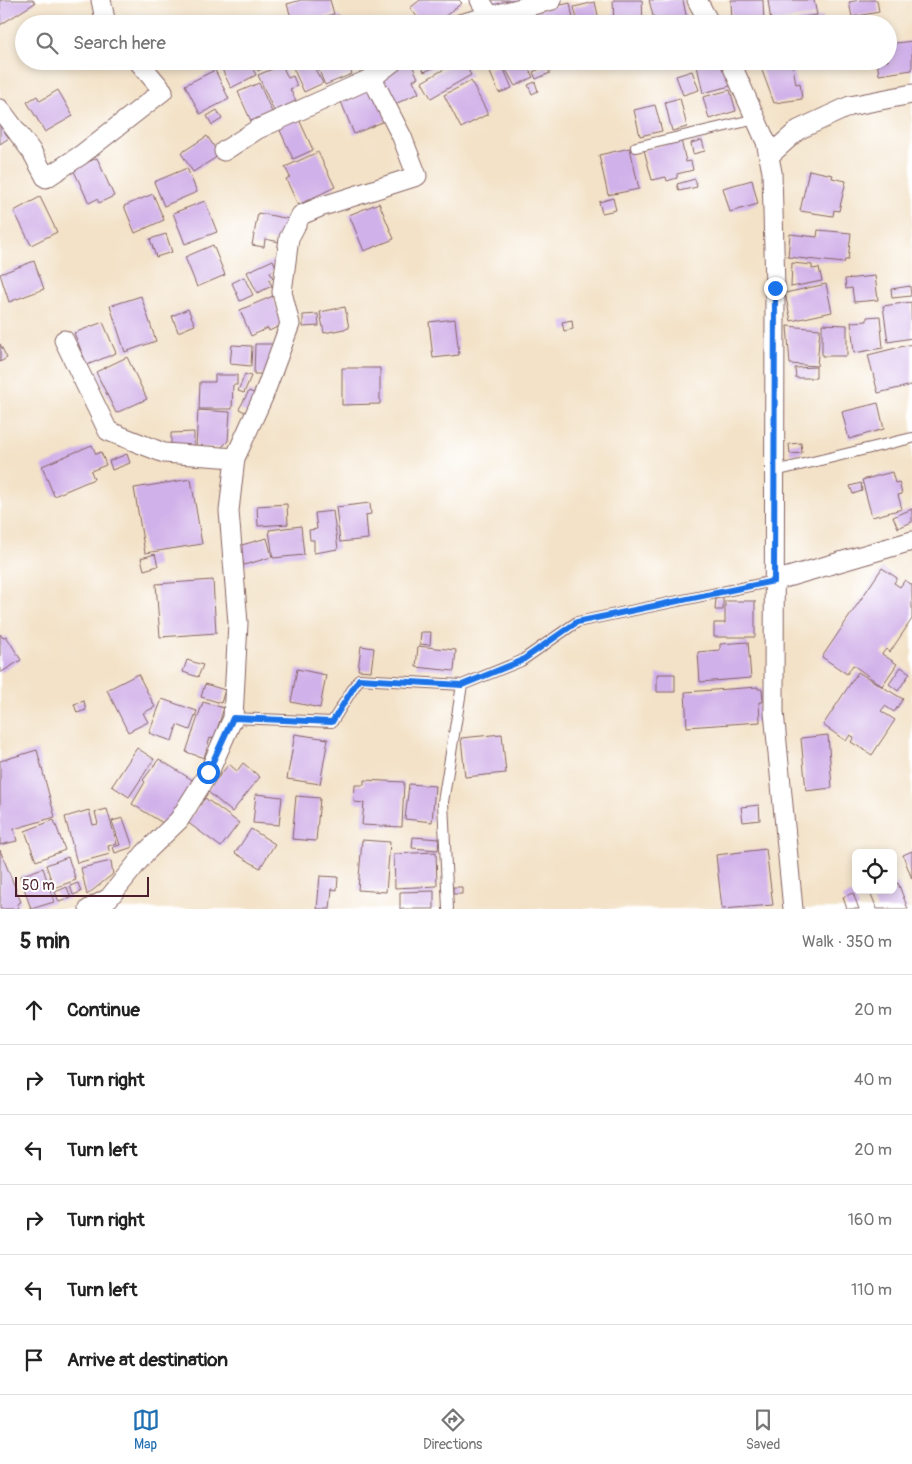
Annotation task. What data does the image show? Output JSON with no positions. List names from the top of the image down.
{
  "scale_bar": "50 m",
  "page": {
    "search": "Search here",
    "scale": "50 m",
    "heading": ["5 min", "Walk · 350 m"],
    "list": [
      ["Continue", "20 m"],
      ["Turn right", "40 m"],
      ["Turn left", "20 m"],
      ["Turn right", "160 m"],
      ["Turn left", "110 m"],
      "Arrive at destination"
    ],
    "nav": ["Map", "Directions", "Saved"]
  }
}
